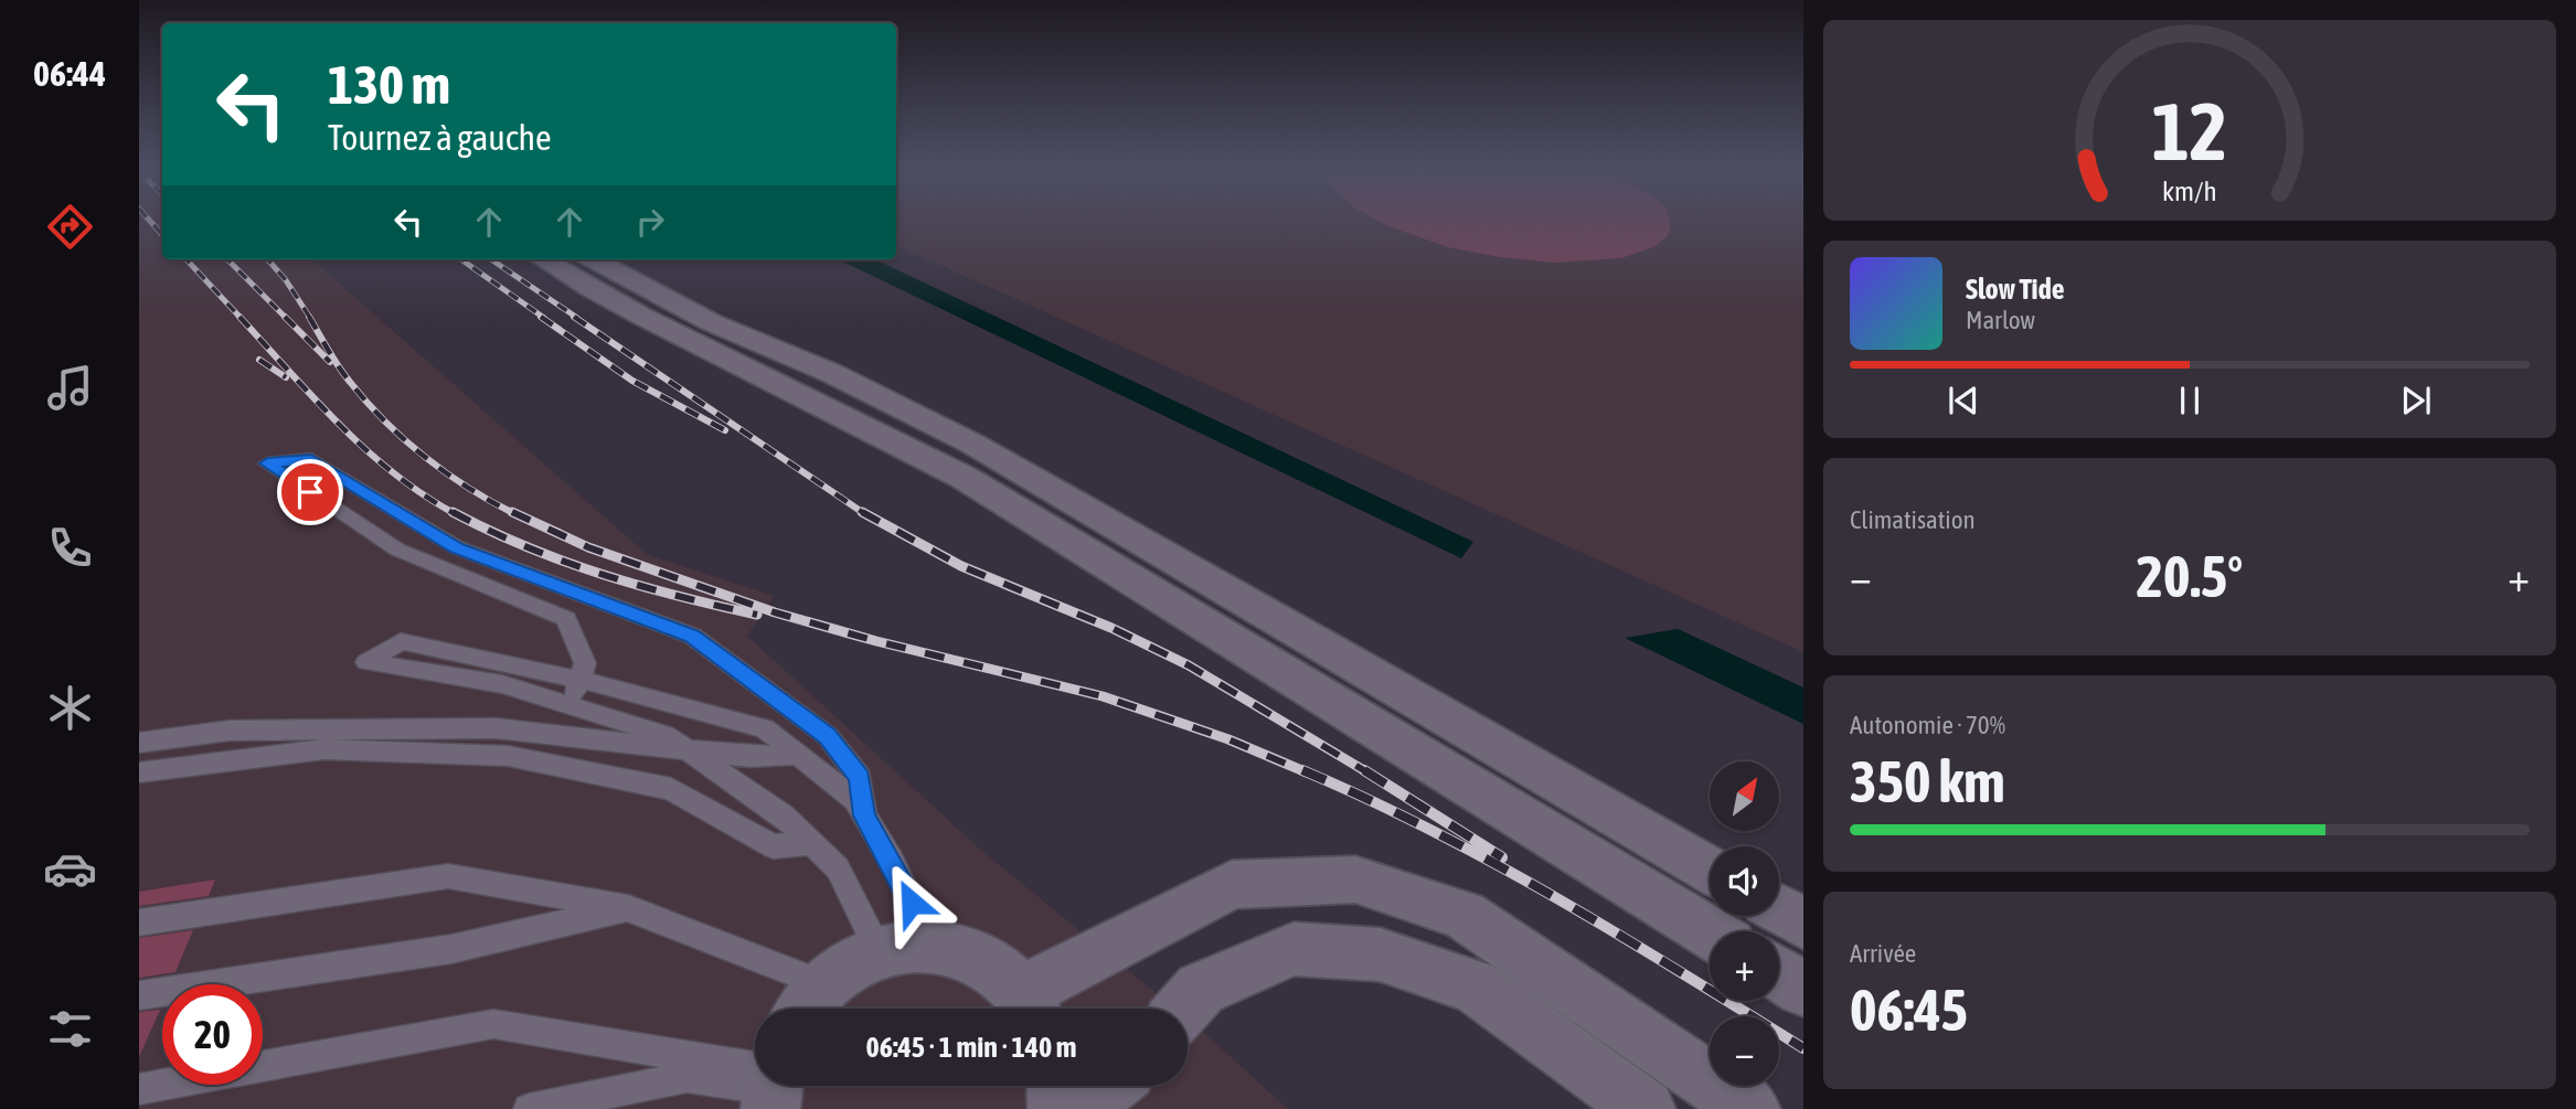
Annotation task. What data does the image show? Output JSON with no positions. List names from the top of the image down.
{
  "north": "top right",
  "page": {
    "tabs": "06:44",
    "turn": ["130 m", "Tournez à gauche"],
    "song": ["Slow Tide", "Marlow"],
    "tile": [
      "Climatisation",
      ["Autonomie · 70%", "350 km"],
      ["Arrivée", "06:45"]
    ],
    "heat": ["−", "20.5°", "+"],
    "map_buttons": ["+", "−"],
    "limit": "20",
    "trip": "06:45 · 1 min · 140 m",
    "gauge": ["12", "km/h"]
  }
}
